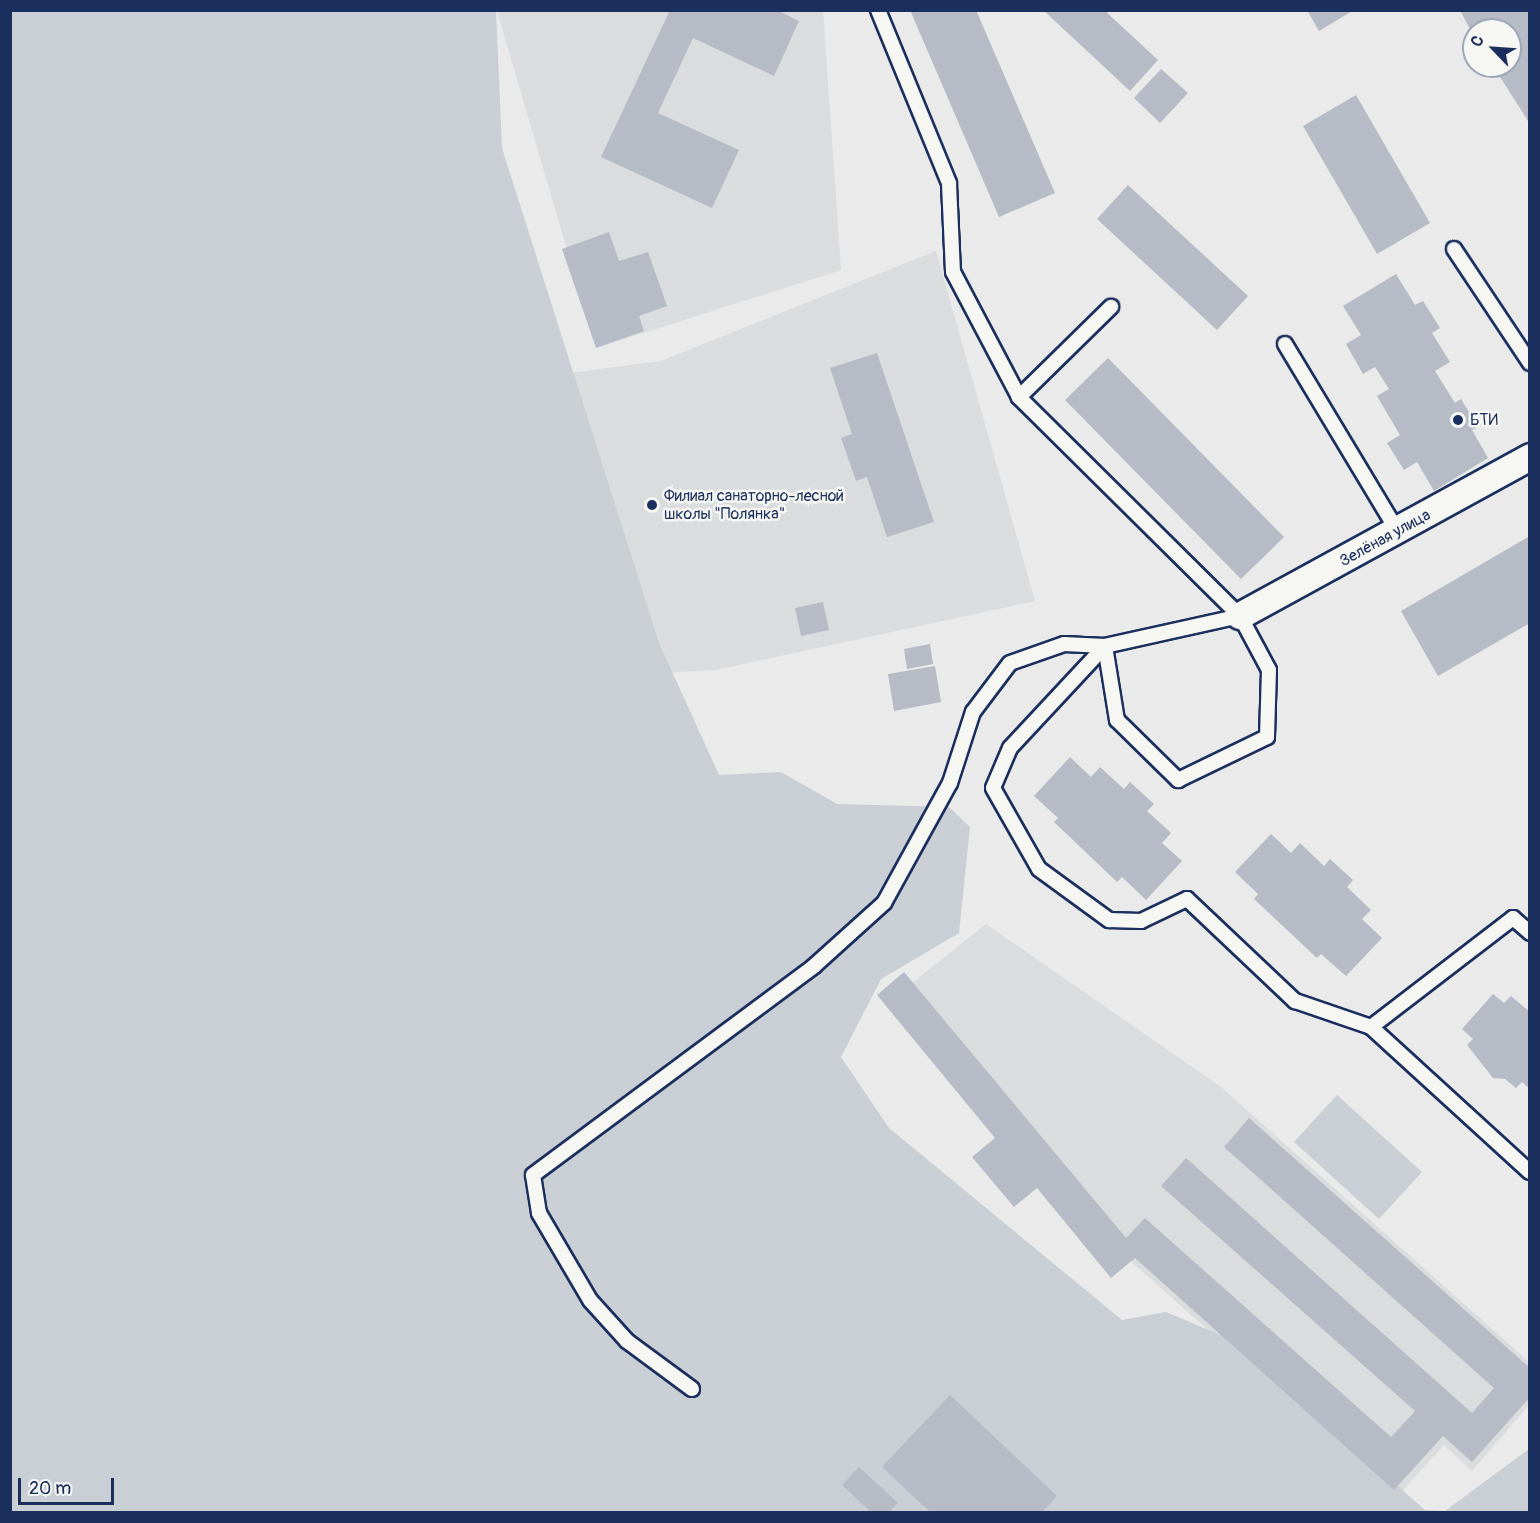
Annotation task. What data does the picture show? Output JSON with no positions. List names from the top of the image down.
{
  "streets": {
    "street": ["Зелёная улица"]
  },
  "places": ["БТИ", "Филиал санаторно-лесной школы \"Полянка\""],
  "scale_bar": "20 m",
  "north": "top left"
}
